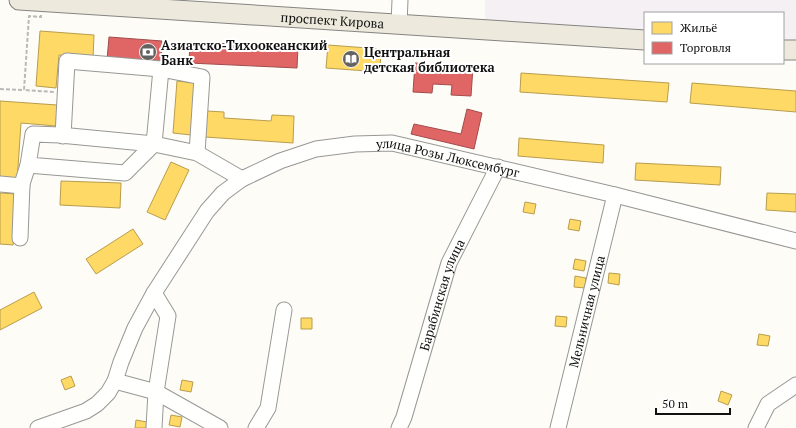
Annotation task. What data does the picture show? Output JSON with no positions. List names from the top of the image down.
{
  "streets": {
    "main road": ["проспект Кирова"],
    "street": ["улица Розы Люксембург", "Барабинская улица", "Мельничная улица"]
  },
  "crossings": [
    ["улица Розы Люксембург", "Барабинская улица"],
    ["улица Розы Люксембург", "Мельничная улица"]
  ],
  "places": {
    "bank": ["Азиатско-Тихоокеанский Банк"],
    "library": ["Центральная детская библиотека"]
  },
  "legend": ["Жильё", "Торговля"],
  "scale_bar": "50 m"
}
